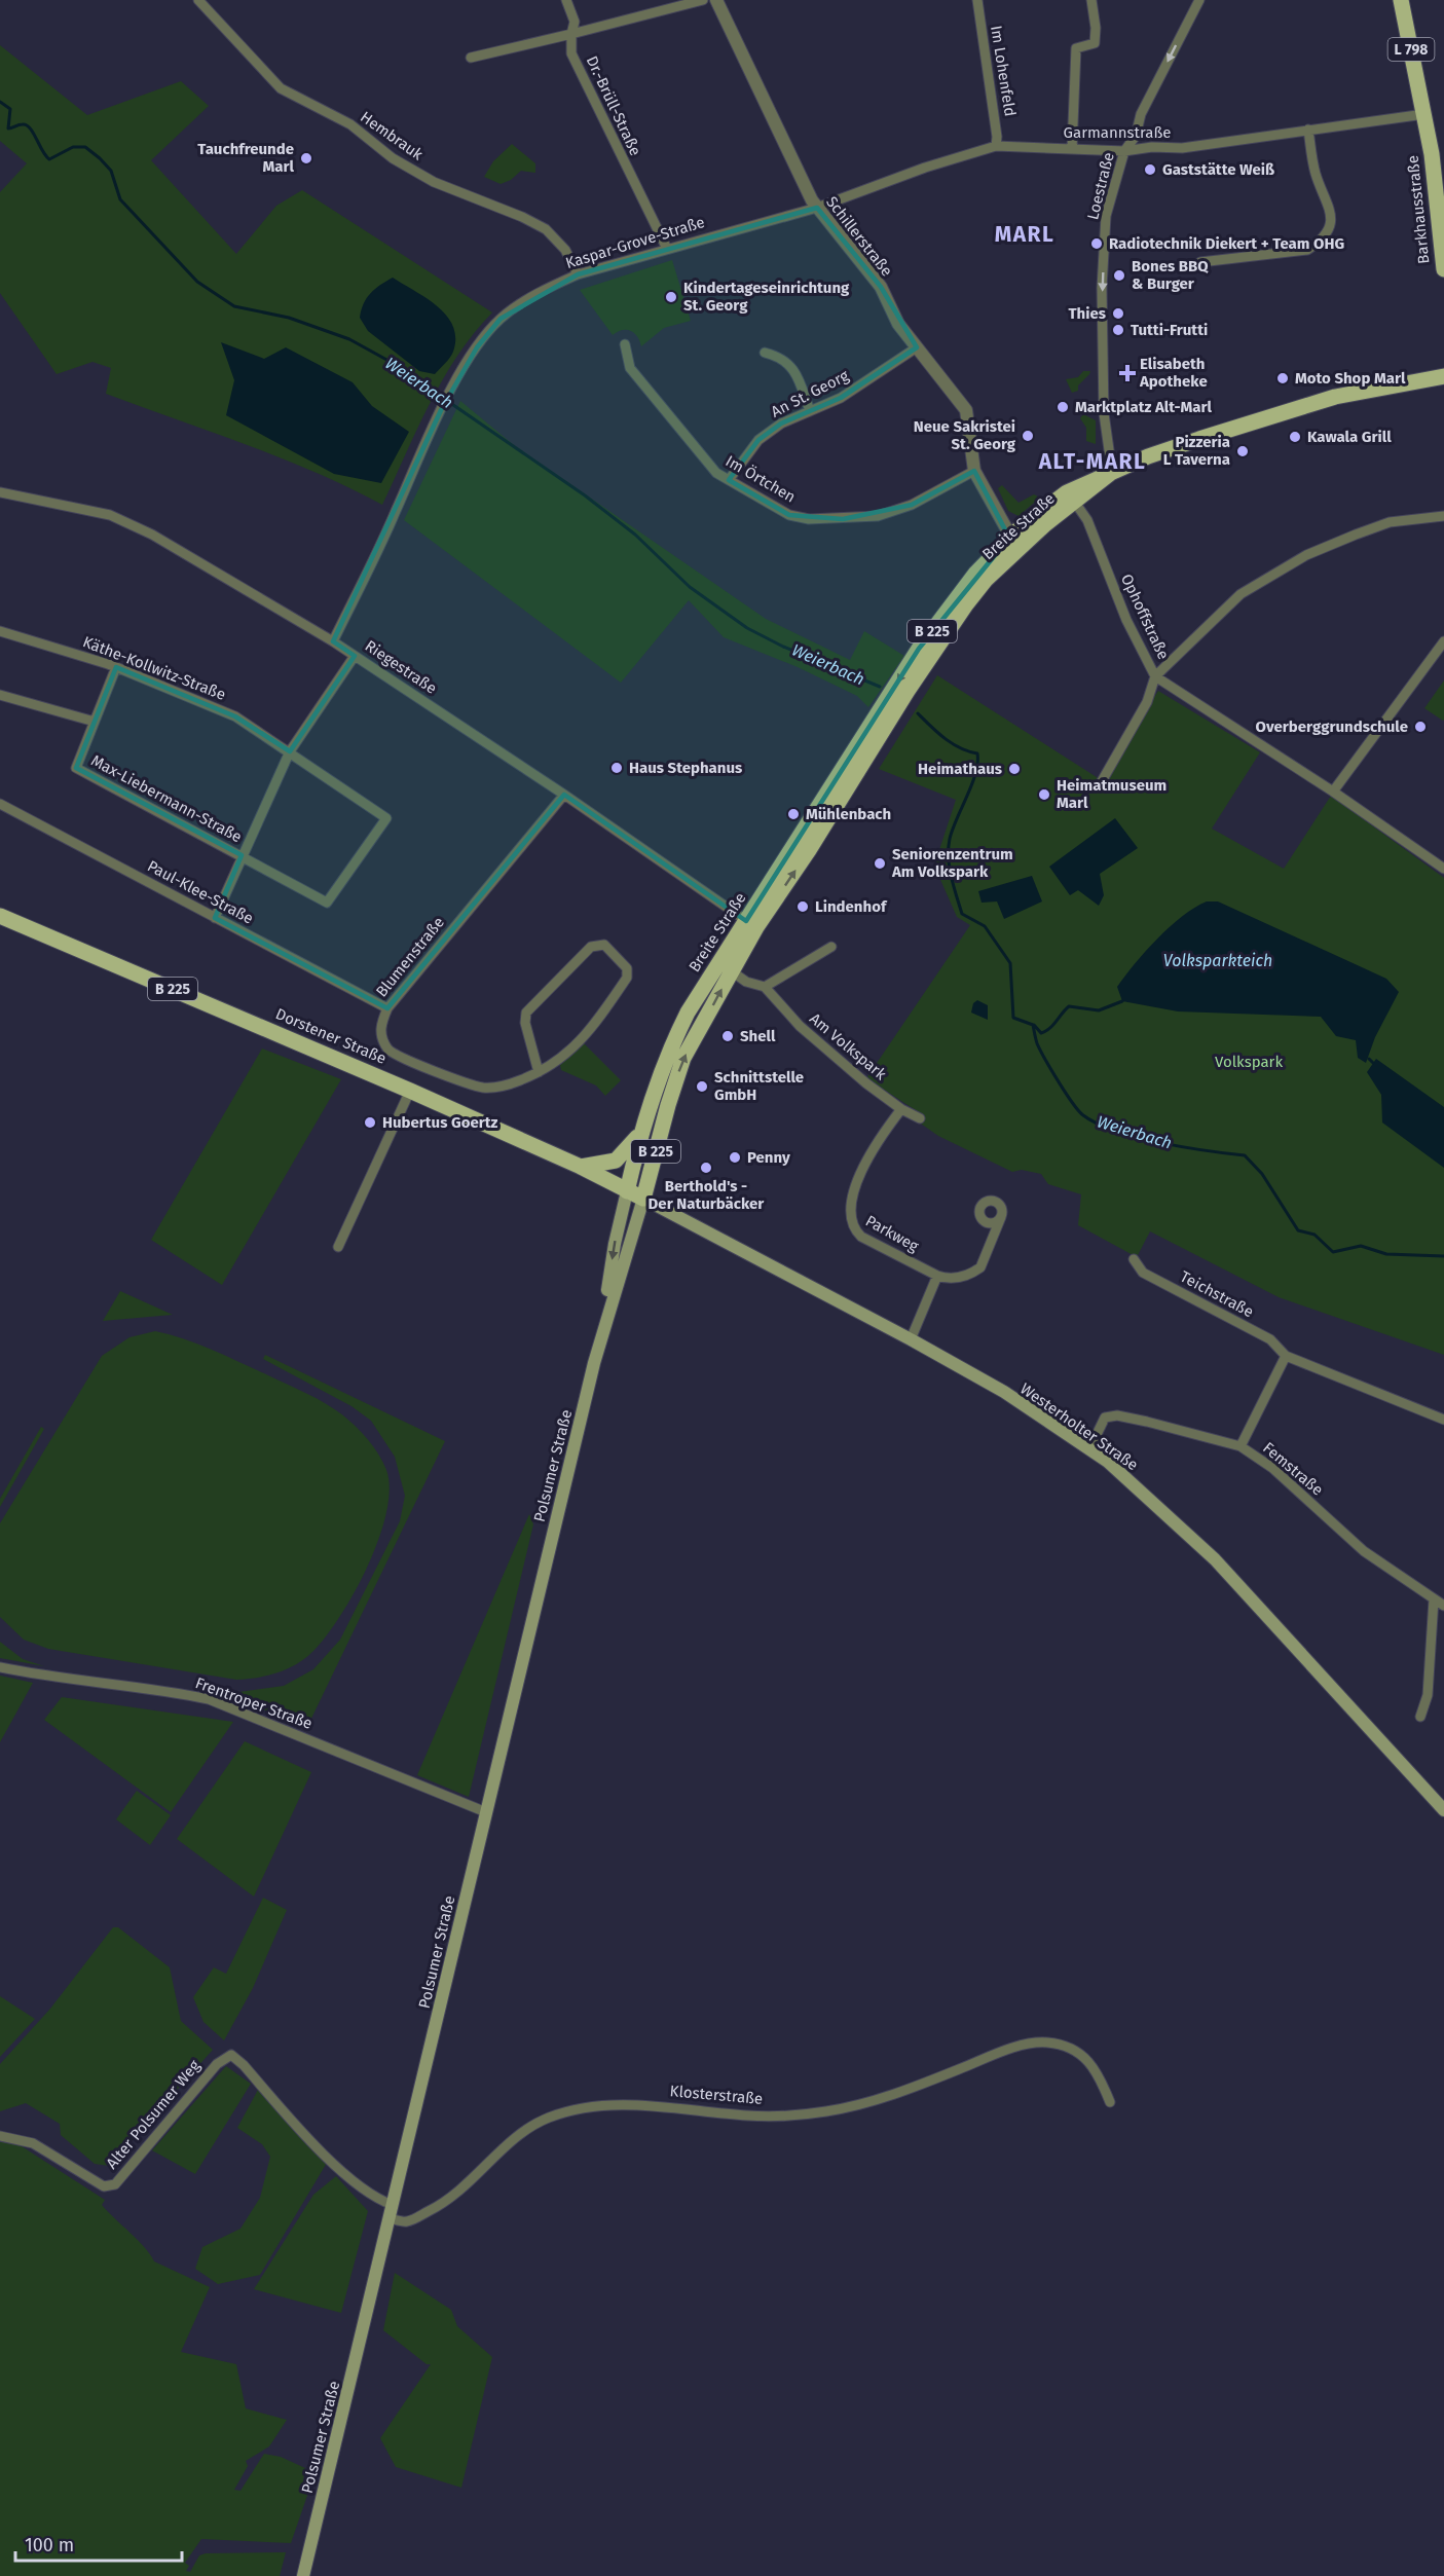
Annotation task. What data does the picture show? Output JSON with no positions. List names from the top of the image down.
{
  "streets": {
    "main road": [
      "L 798",
      "Barkhausstraße",
      "Breite Straße",
      "B 225",
      "Dorstener Straße",
      "Westerholter Straße",
      "Polsumer Straße"
    ],
    "street": [
      "Im Lohenfeld",
      "Dr.-Brüll-Straße",
      "Garmannstraße",
      "Hembrauk",
      "Loestraße",
      "Schillerstraße",
      "Kaspar-Grove-Straße",
      "An St. Georg",
      "Im Örtchen",
      "Ophoffstraße",
      "Riegestraße",
      "Käthe-Kollwitz-Straße",
      "Max-Liebermann-Straße",
      "Paul-Klee-Straße",
      "Blumenstraße",
      "Am Volkspark",
      "Parkweg",
      "Teichstraße",
      "Femstraße",
      "Frentroper Straße",
      "Klosterstraße",
      "Alter Polsumer Weg"
    ]
  },
  "crossings": [
    ["Im Lohenfeld", "Garmannstraße"],
    ["Dr.-Brüll-Straße", "Kaspar-Grove-Straße"],
    ["Garmannstraße", "Loestraße"],
    ["Garmannstraße", "Barkhausstraße"],
    ["Garmannstraße", "Schillerstraße"],
    ["Garmannstraße", "Kaspar-Grove-Straße"],
    ["Hembrauk", "Kaspar-Grove-Straße"],
    ["Loestraße", "Breite Straße"],
    ["Loestraße", "B 225"],
    ["Schillerstraße", "Kaspar-Grove-Straße"],
    ["Schillerstraße", "An St. Georg"],
    ["Schillerstraße", "Im Örtchen"],
    ["Schillerstraße", "Breite Straße"],
    ["Kaspar-Grove-Straße", "Riegestraße"],
    ["An St. Georg", "Im Örtchen"],
    ["Breite Straße", "Ophoffstraße"],
    ["Breite Straße", "B 225"],
    ["Breite Straße", "Riegestraße"],
    ["Breite Straße", "Dorstener Straße"],
    ["Breite Straße", "Am Volkspark"],
    ["Breite Straße", "Westerholter Straße"],
    ["Breite Straße", "Polsumer Straße"],
    ["Riegestraße", "Blumenstraße"],
    ["Käthe-Kollwitz-Straße", "Max-Liebermann-Straße"],
    ["Paul-Klee-Straße", "Blumenstraße"],
    ["Dorstener Straße", "Westerholter Straße"],
    ["Dorstener Straße", "Polsumer Straße"],
    ["Am Volkspark", "Parkweg"],
    ["Westerholter Straße", "Polsumer Straße"],
    ["Westerholter Straße", "Femstraße"],
    ["Polsumer Straße", "Frentroper Straße"],
    ["Polsumer Straße", "Klosterstraße"],
    ["Polsumer Straße", "Alter Polsumer Weg"],
    ["Klosterstraße", "Alter Polsumer Weg"]
  ],
  "one_way": ["Loestraße"],
  "districts": ["MARL", "ALT-MARL"],
  "water": ["Weierbach", "Volksparkteich"],
  "parks": ["Volkspark"],
  "places": {
    "other": [
      "Tauchfreunde Marl",
      "Gaststätte Weiß",
      "Radiotechnik Diekert + Team OHG",
      "Bones BBQ & Burger",
      "Kindertageseinrichtung St. Georg",
      "Thies",
      "Tutti-Frutti",
      "Moto Shop Marl",
      "Marktplatz Alt-Marl",
      "Neue Sakristei St. Georg",
      "Kawala Grill",
      "Pizzeria L Taverna",
      "Overberggrundschule",
      "Haus Stephanus",
      "Heimathaus",
      "Heimatmuseum Marl",
      "Mühlenbach",
      "Seniorenzentrum Am Volkspark",
      "Lindenhof",
      "Shell",
      "Schnittstelle GmbH",
      "Hubertus Goertz",
      "Penny",
      "Berthold's - Der Naturbäcker"
    ],
    "health": ["Elisabeth Apotheke"]
  },
  "scale_bar": "100 m"
}
